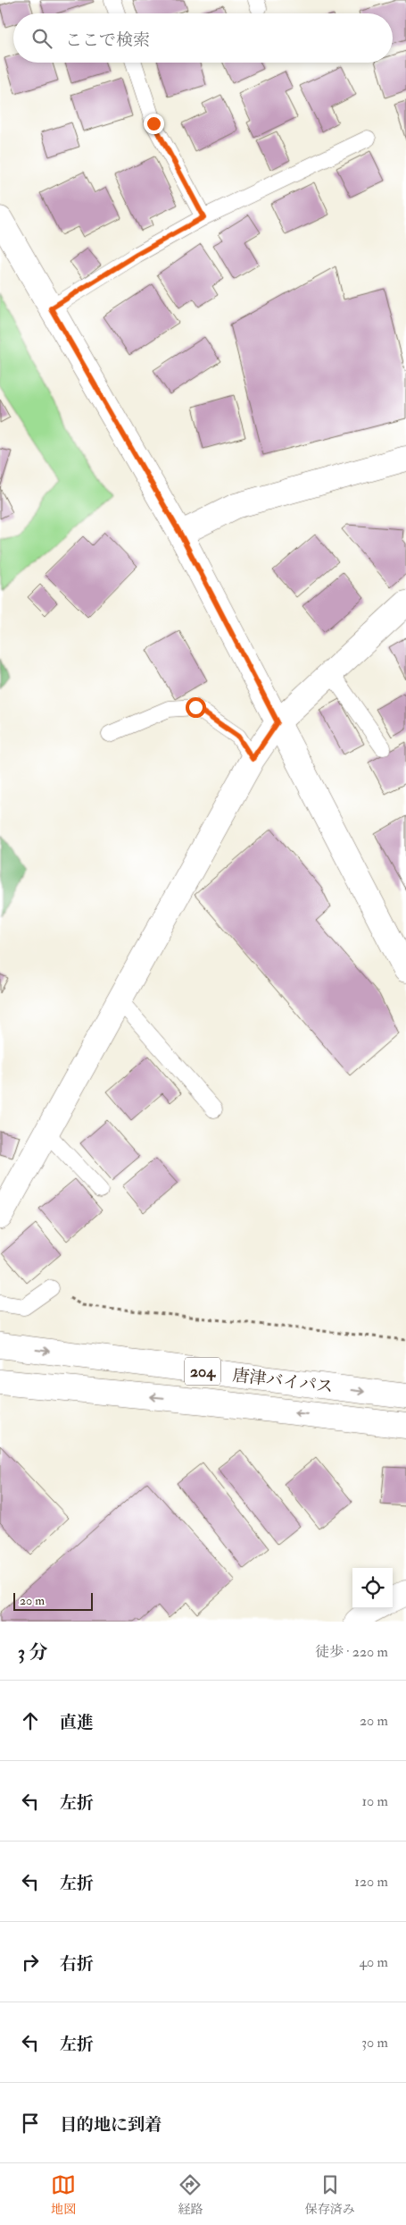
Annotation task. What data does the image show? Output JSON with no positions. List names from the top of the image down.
{
  "streets": {
    "main road": ["204", "唐津バイパス"]
  },
  "scale_bar": "20 m",
  "page": {
    "search": "ここで検索",
    "scale": "20 m",
    "heading": ["3 分", "徒歩 · 220 m"],
    "list": [
      ["直進", "20 m"],
      ["左折", "10 m"],
      ["左折", "120 m"],
      ["右折", "40 m"],
      ["左折", "30 m"],
      "目的地に到着"
    ],
    "nav": ["地図", "経路", "保存済み"]
  }
}
